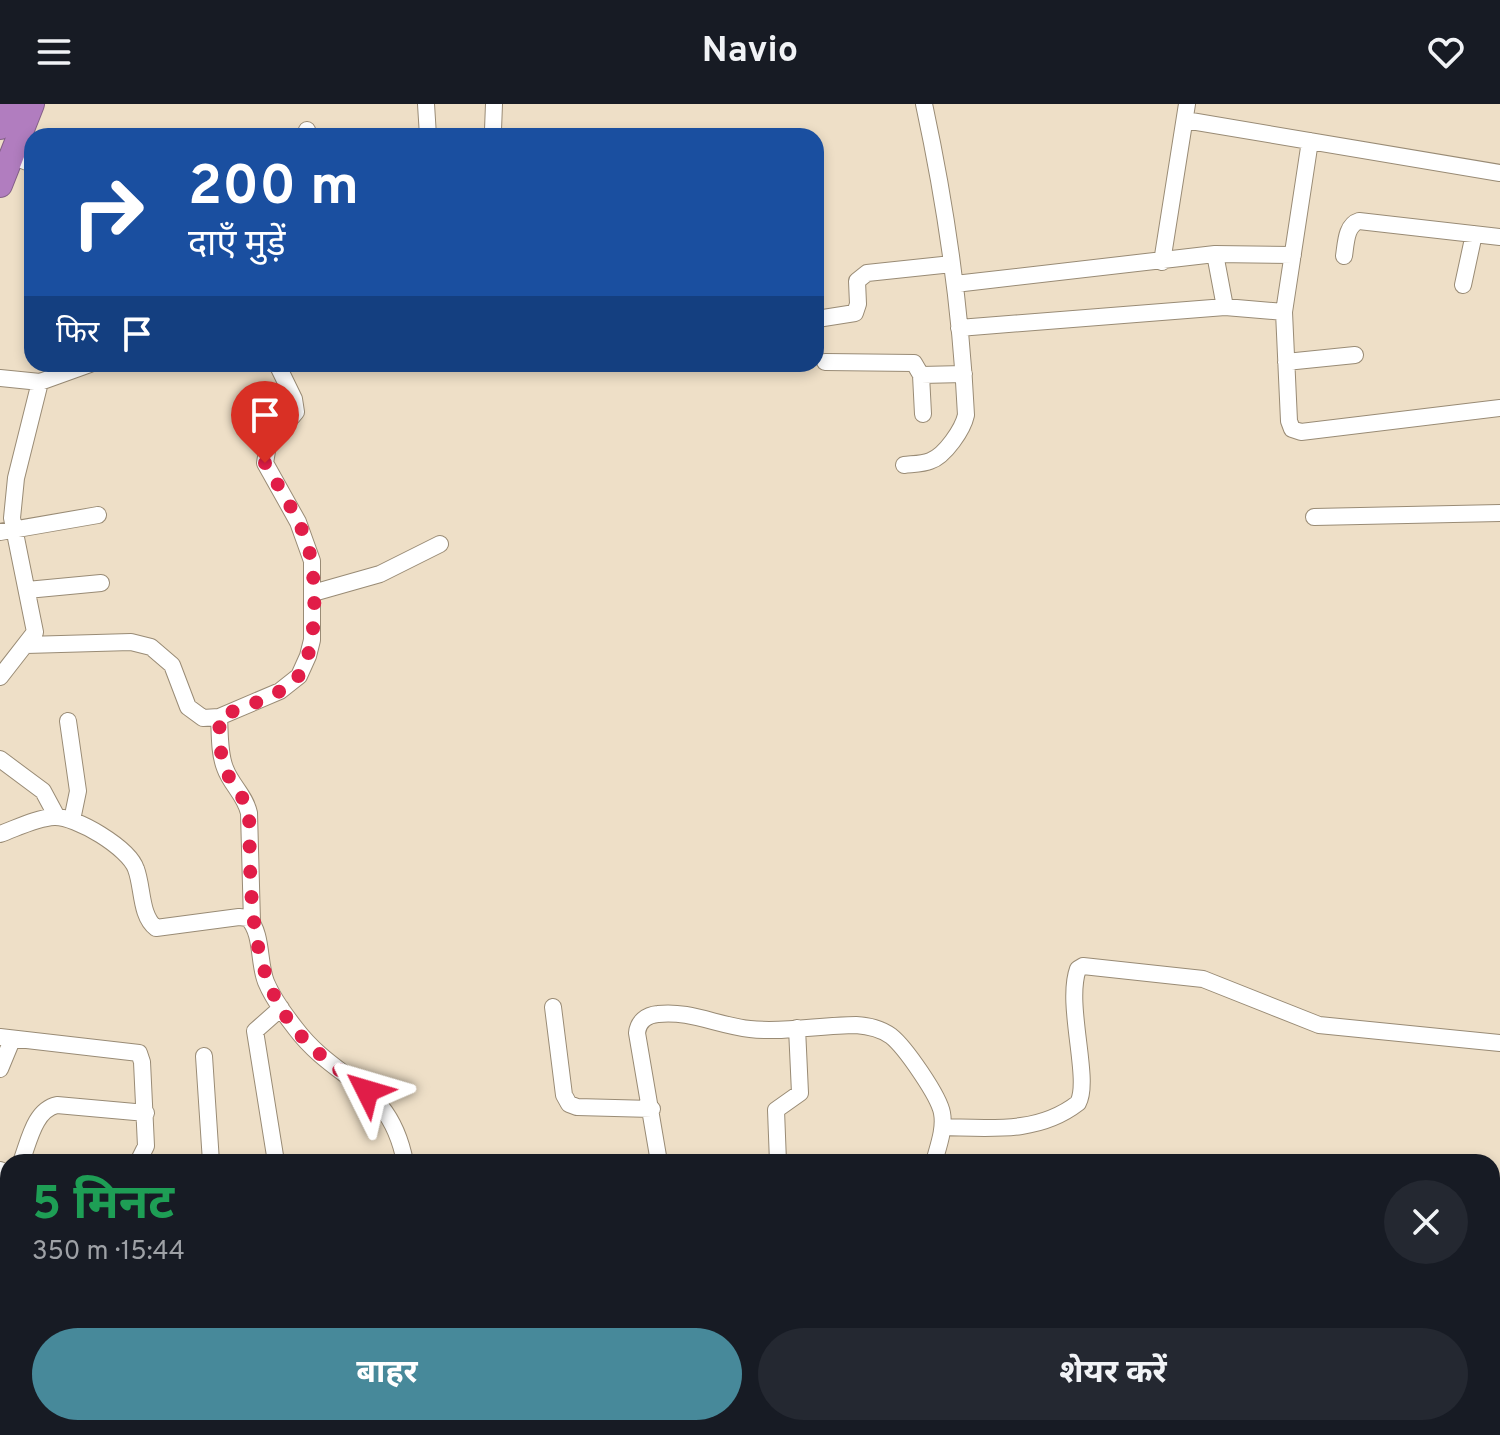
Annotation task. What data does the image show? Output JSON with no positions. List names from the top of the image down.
{
  "page": {
    "header": "Navio",
    "turn": ["200 m", "दाएँ मुड़ें"],
    "then": "फिर",
    "heading": ["5 मिनट", "350 m · 15:44"],
    "buttons": ["बाहर", "शेयर करें"]
  }
}
